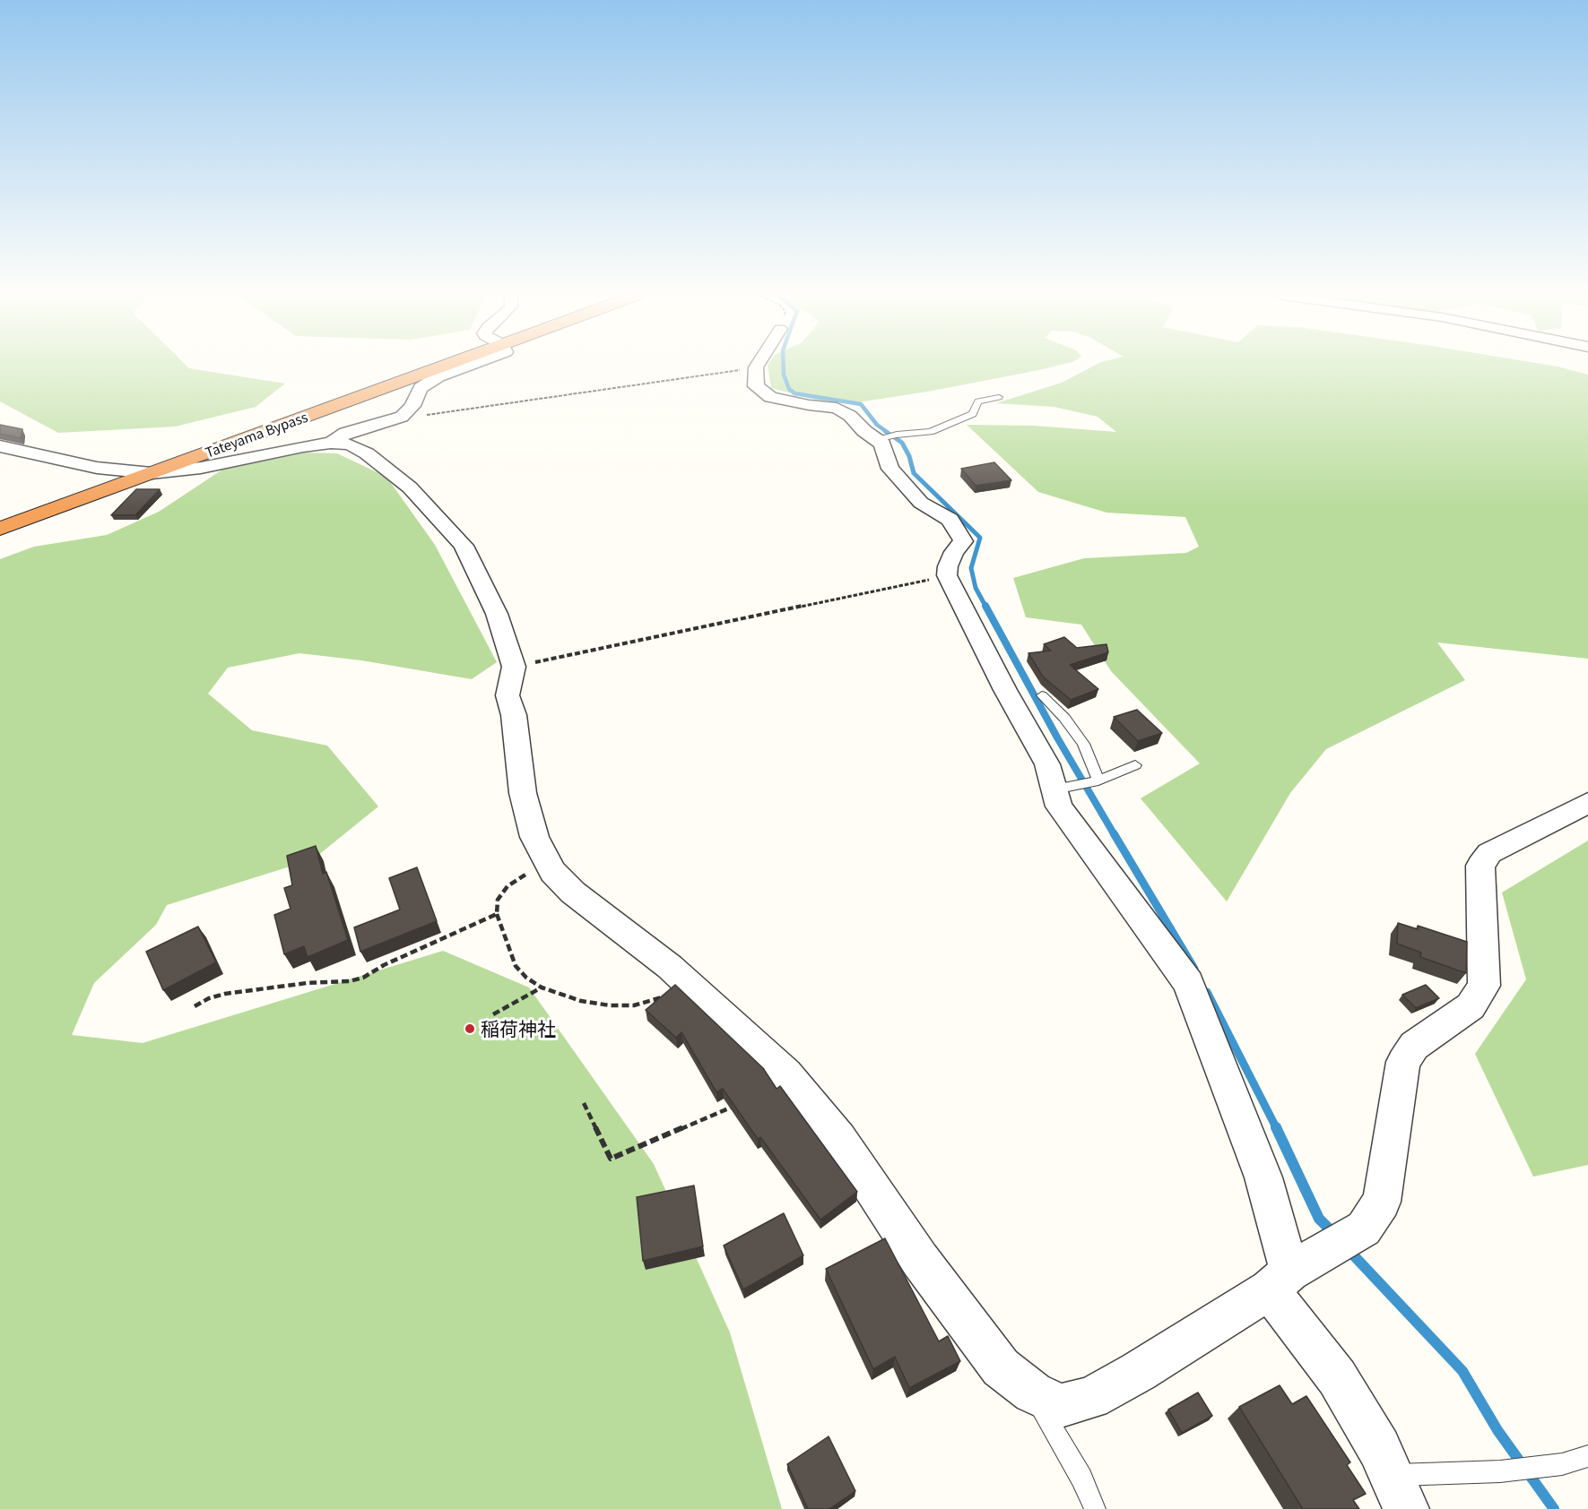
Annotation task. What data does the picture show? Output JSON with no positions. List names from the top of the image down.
{
  "streets": {
    "highway": ["Tateyama Bypass"]
  },
  "places": ["稲荷神社"]
}
